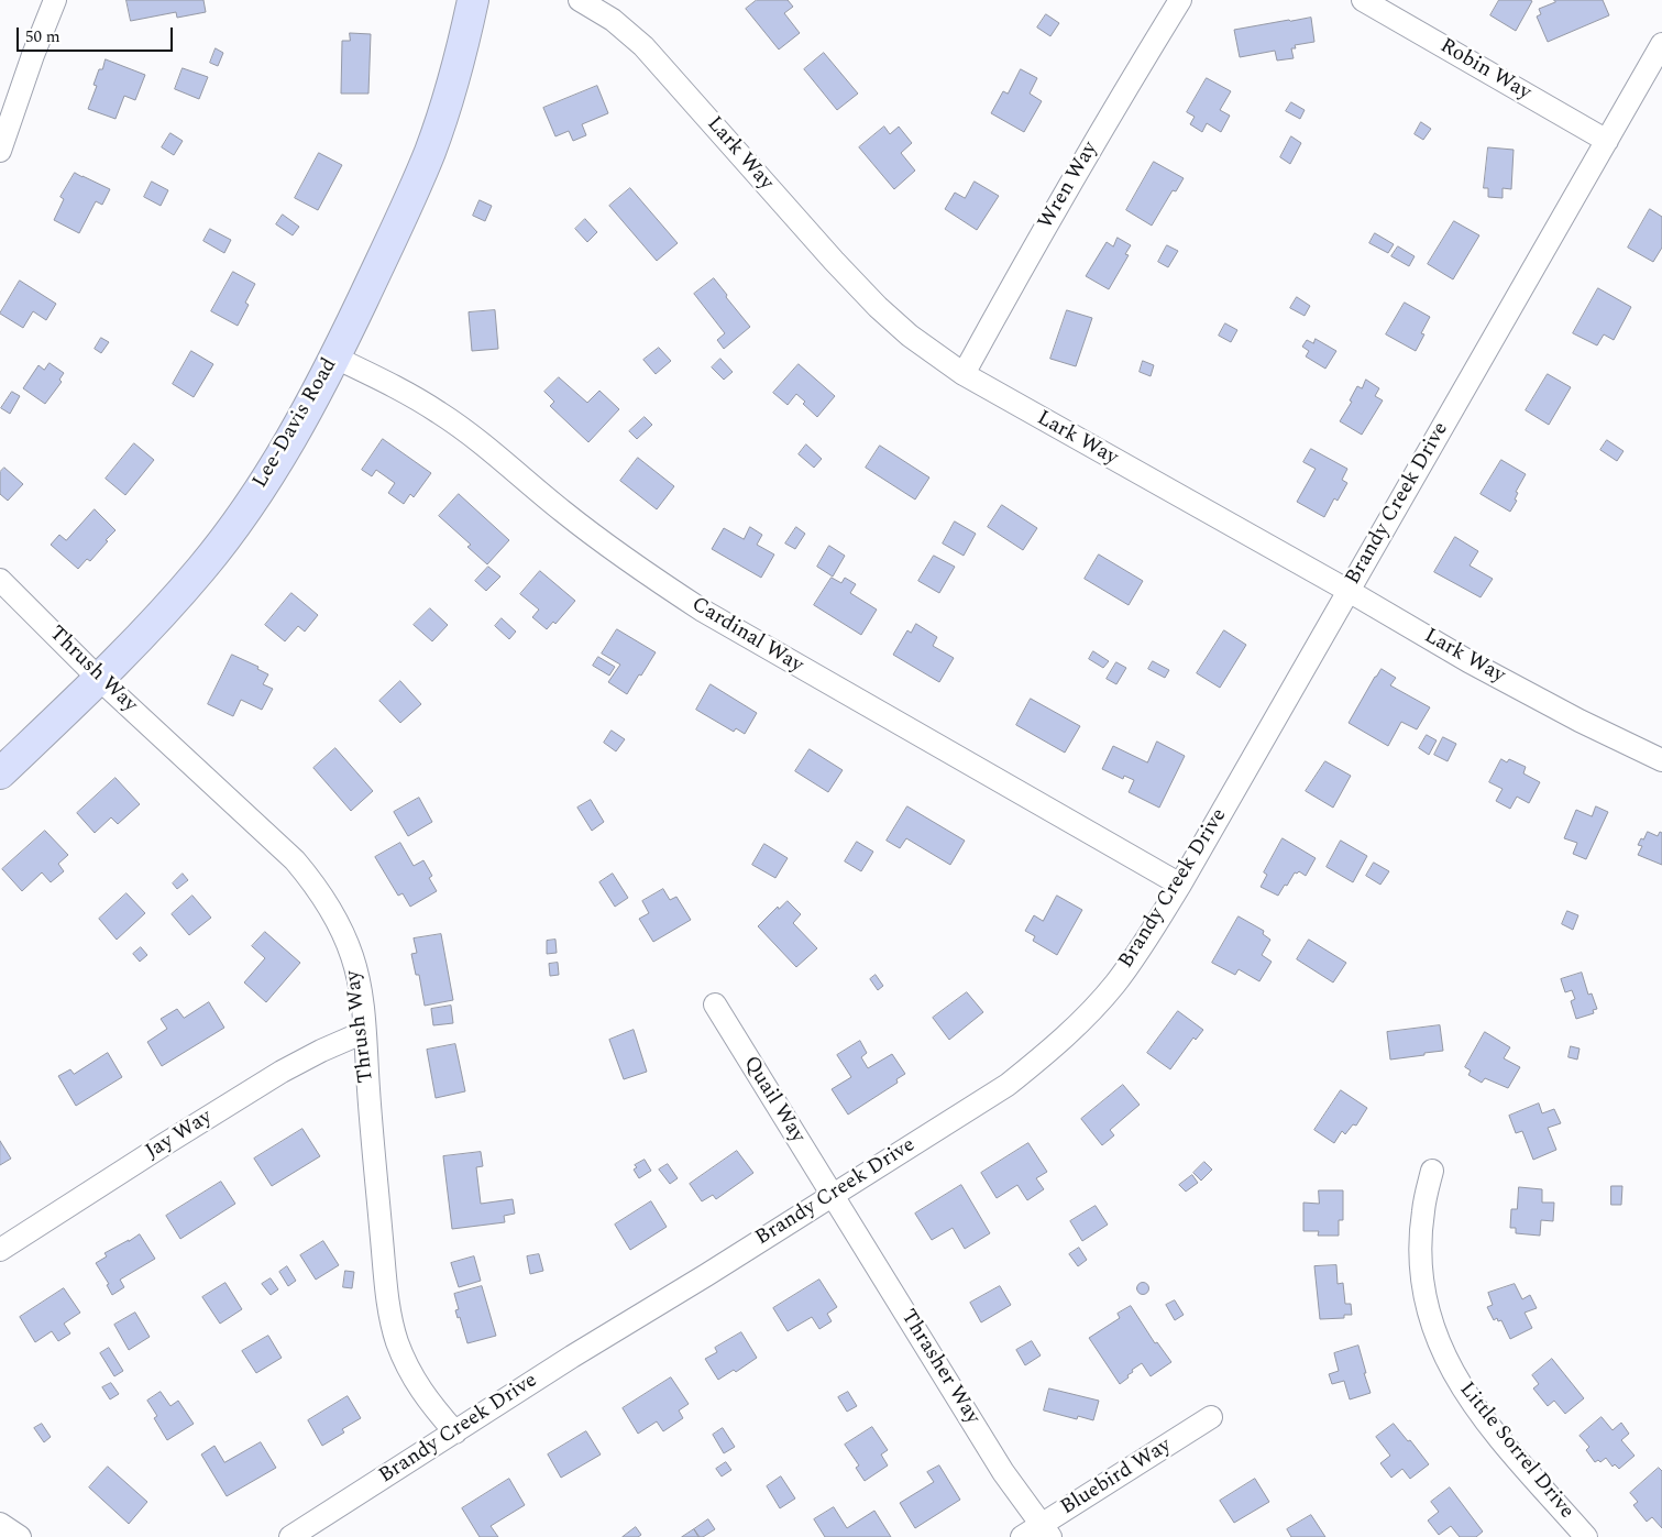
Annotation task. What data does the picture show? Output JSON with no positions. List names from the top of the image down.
{
  "streets": {
    "main road": ["Lee-Davis Road"],
    "street": [
      "Robin Way",
      "Lark Way",
      "Wren Way",
      "Brandy Creek Drive",
      "Cardinal Way",
      "Thrush Way",
      "Quail Way",
      "Jay Way",
      "Thrasher Way",
      "Little Sorrel Drive",
      "Bluebird Way"
    ]
  },
  "crossings": [
    ["Robin Way", "Brandy Creek Drive"],
    ["Lark Way", "Wren Way"],
    ["Lark Way", "Brandy Creek Drive"],
    ["Lee-Davis Road", "Cardinal Way"],
    ["Lee-Davis Road", "Thrush Way"],
    ["Brandy Creek Drive", "Cardinal Way"],
    ["Brandy Creek Drive", "Thrush Way"],
    ["Brandy Creek Drive", "Quail Way"],
    ["Brandy Creek Drive", "Thrasher Way"],
    ["Thrush Way", "Jay Way"],
    ["Quail Way", "Thrasher Way"],
    ["Thrasher Way", "Bluebird Way"]
  ],
  "scale_bar": "50 m"
}
